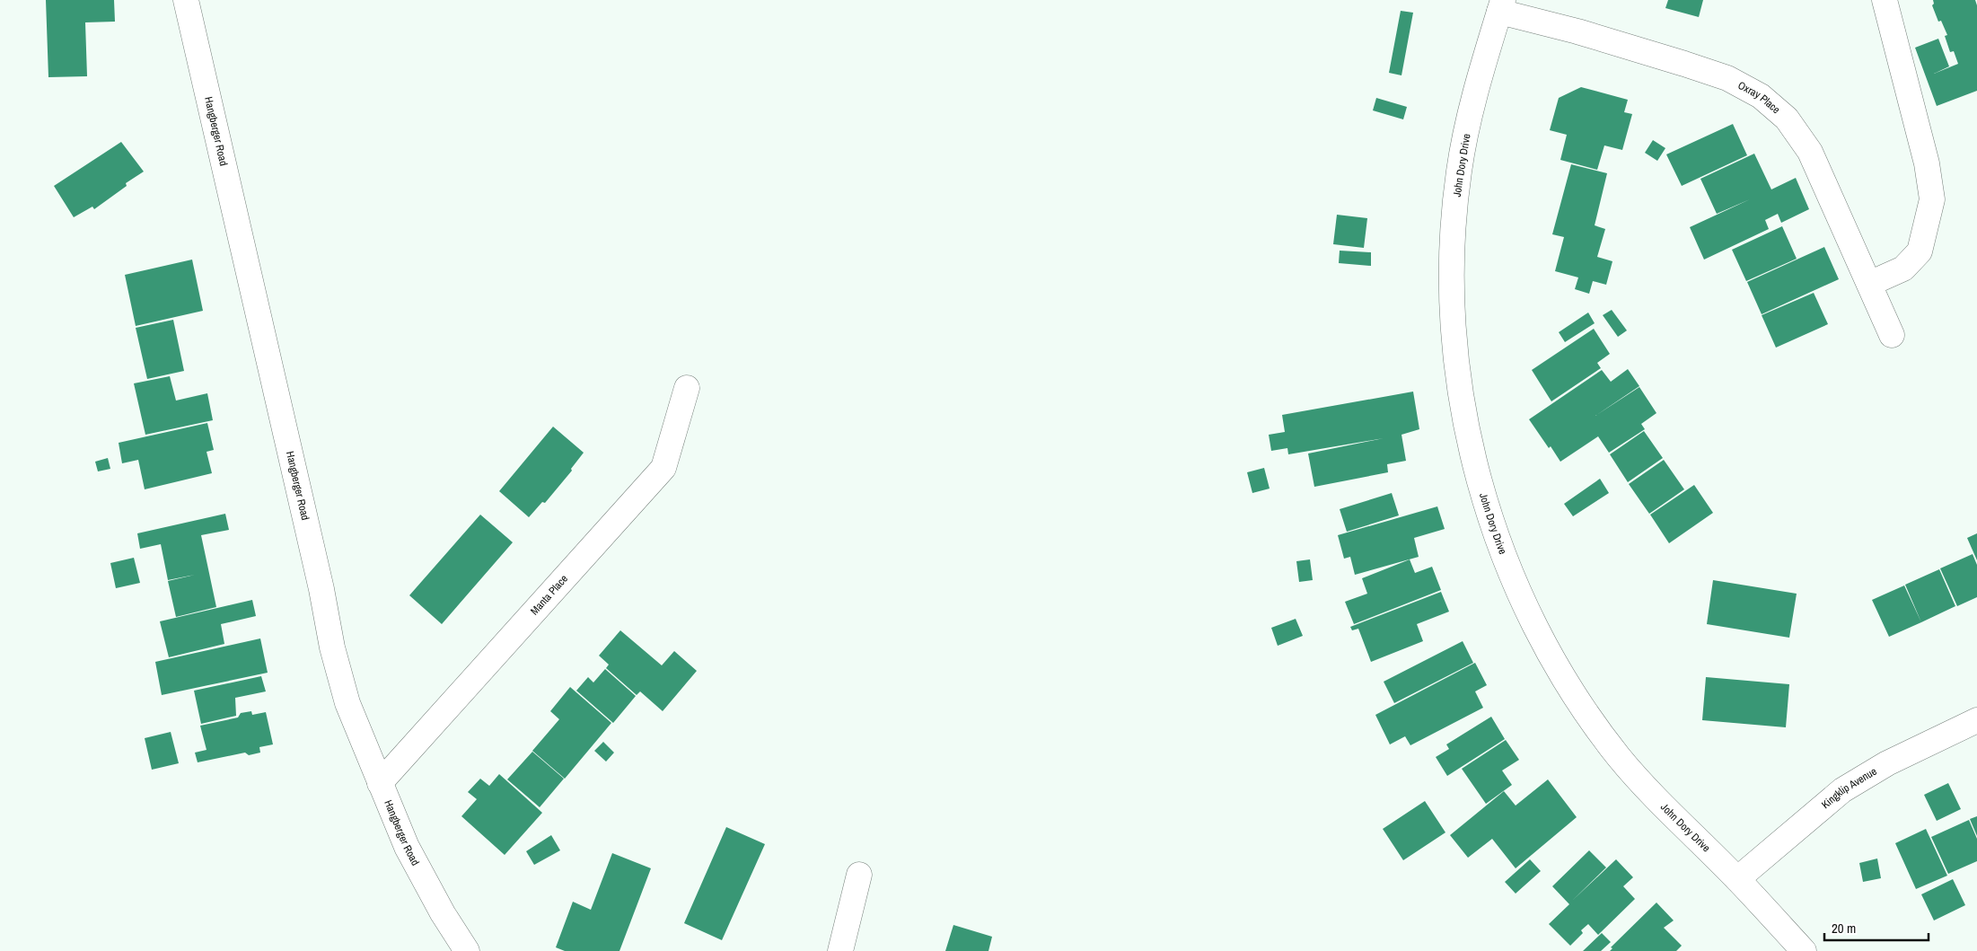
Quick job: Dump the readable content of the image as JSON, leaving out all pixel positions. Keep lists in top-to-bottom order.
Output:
{
  "streets": {
    "street": [
      "Oxray Place",
      "Hangberger Road",
      "John Dory Drive",
      "Manta Place",
      "Kingklip Avenue"
    ]
  },
  "crossings": [
    ["Oxray Place", "John Dory Drive"],
    ["Hangberger Road", "Manta Place"],
    ["John Dory Drive", "Kingklip Avenue"]
  ],
  "scale_bar": "20 m"
}
